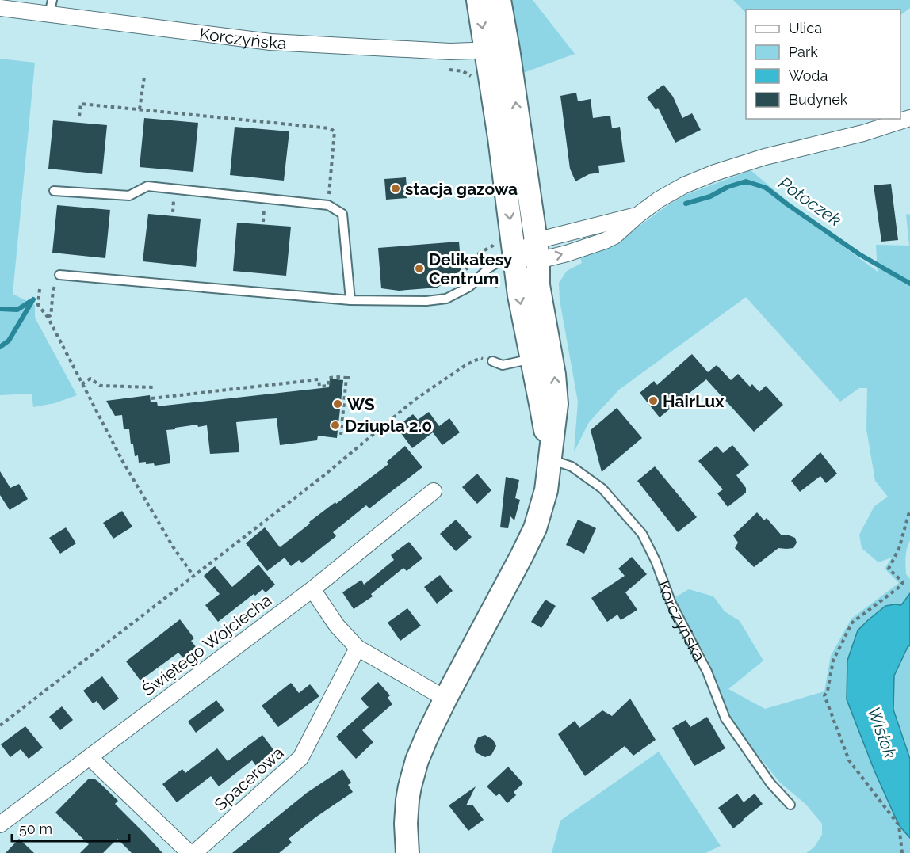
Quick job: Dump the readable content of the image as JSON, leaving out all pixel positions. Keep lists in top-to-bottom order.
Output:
{
  "streets": {
    "street": ["Korczyńska", "Świętego Wojciecha", "Spacerowa"]
  },
  "water": ["Potoczek", "Wisłok"],
  "places": [
    "stacja gazowa",
    "Delikatesy Centrum",
    "HairLux",
    "WS",
    "Dziupla 2.0"
  ],
  "legend": [
    "Ulica",
    "Park",
    "Woda",
    "Budynek"
  ],
  "scale_bar": "50 m"
}
